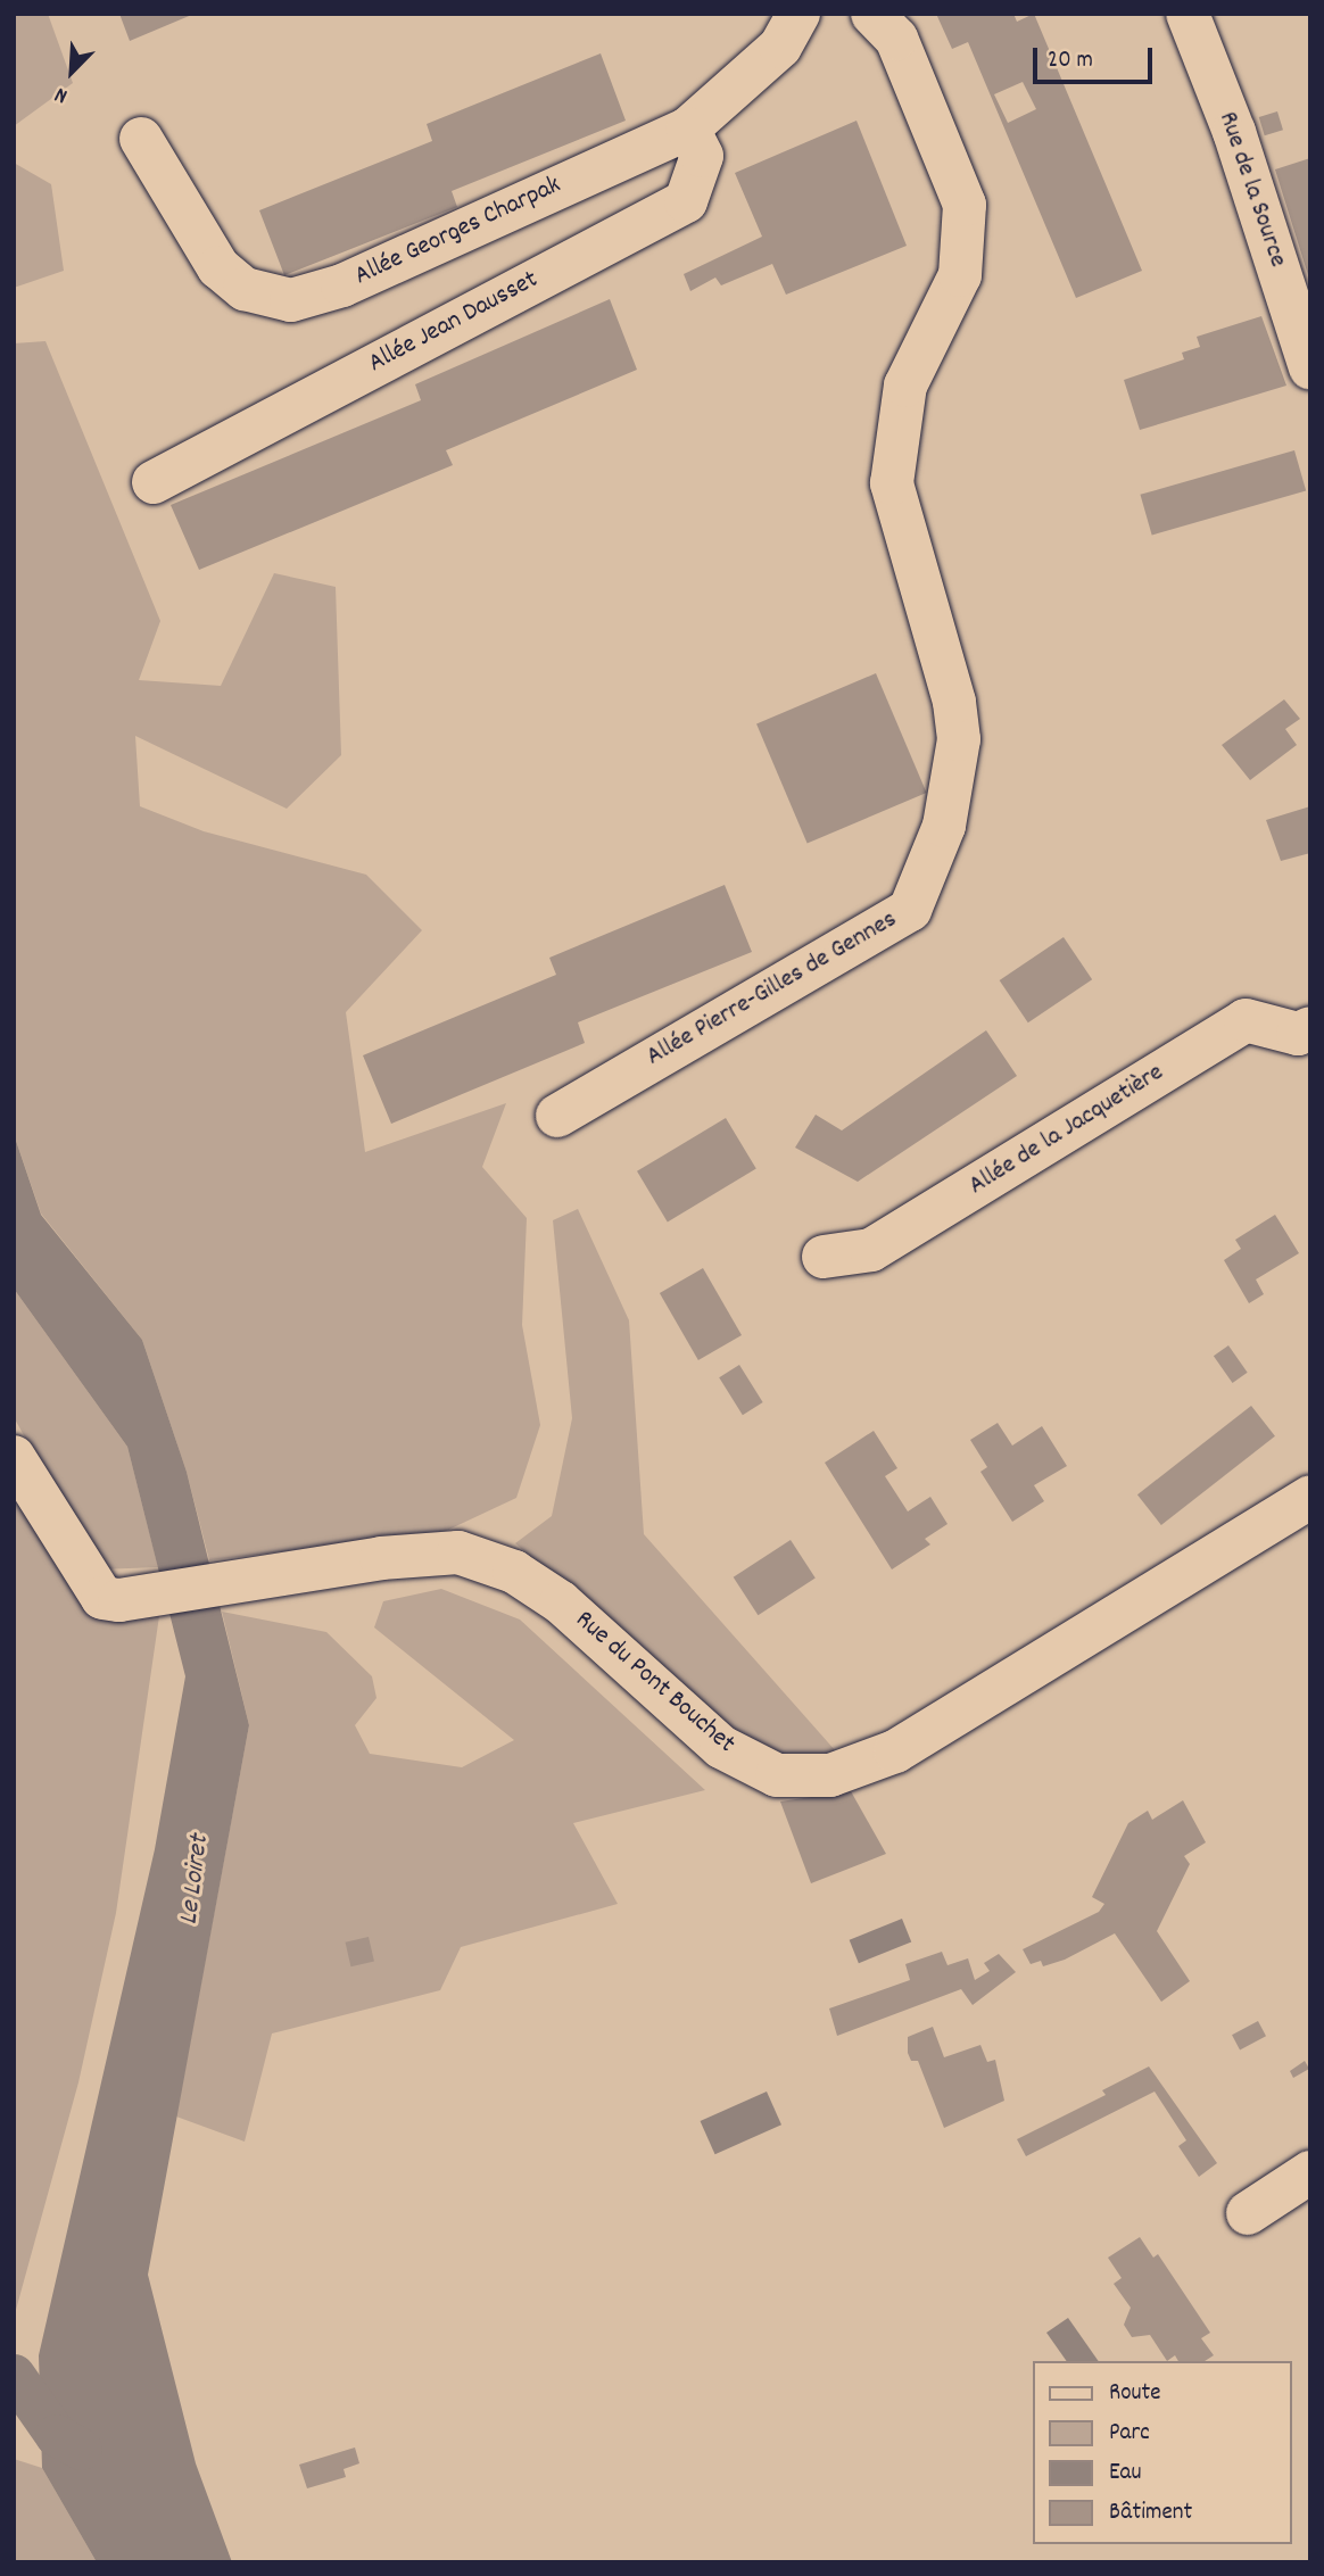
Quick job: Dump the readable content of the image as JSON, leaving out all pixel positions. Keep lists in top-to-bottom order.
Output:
{
  "streets": {
    "street": [
      "Rue de la Source",
      "Allée Georges Charpak",
      "Allée Jean Dausset",
      "Allée Pierre-Gilles de Gennes",
      "Allée de la Jacquetière",
      "Rue du Pont Bouchet"
    ]
  },
  "crossings": [
    ["Allée Georges Charpak", "Allée Jean Dausset"]
  ],
  "water": ["Le Loiret"],
  "legend": [
    "Route",
    "Parc",
    "Eau",
    "Bâtiment"
  ],
  "scale_bar": "20 m",
  "north": "bottom left"
}
